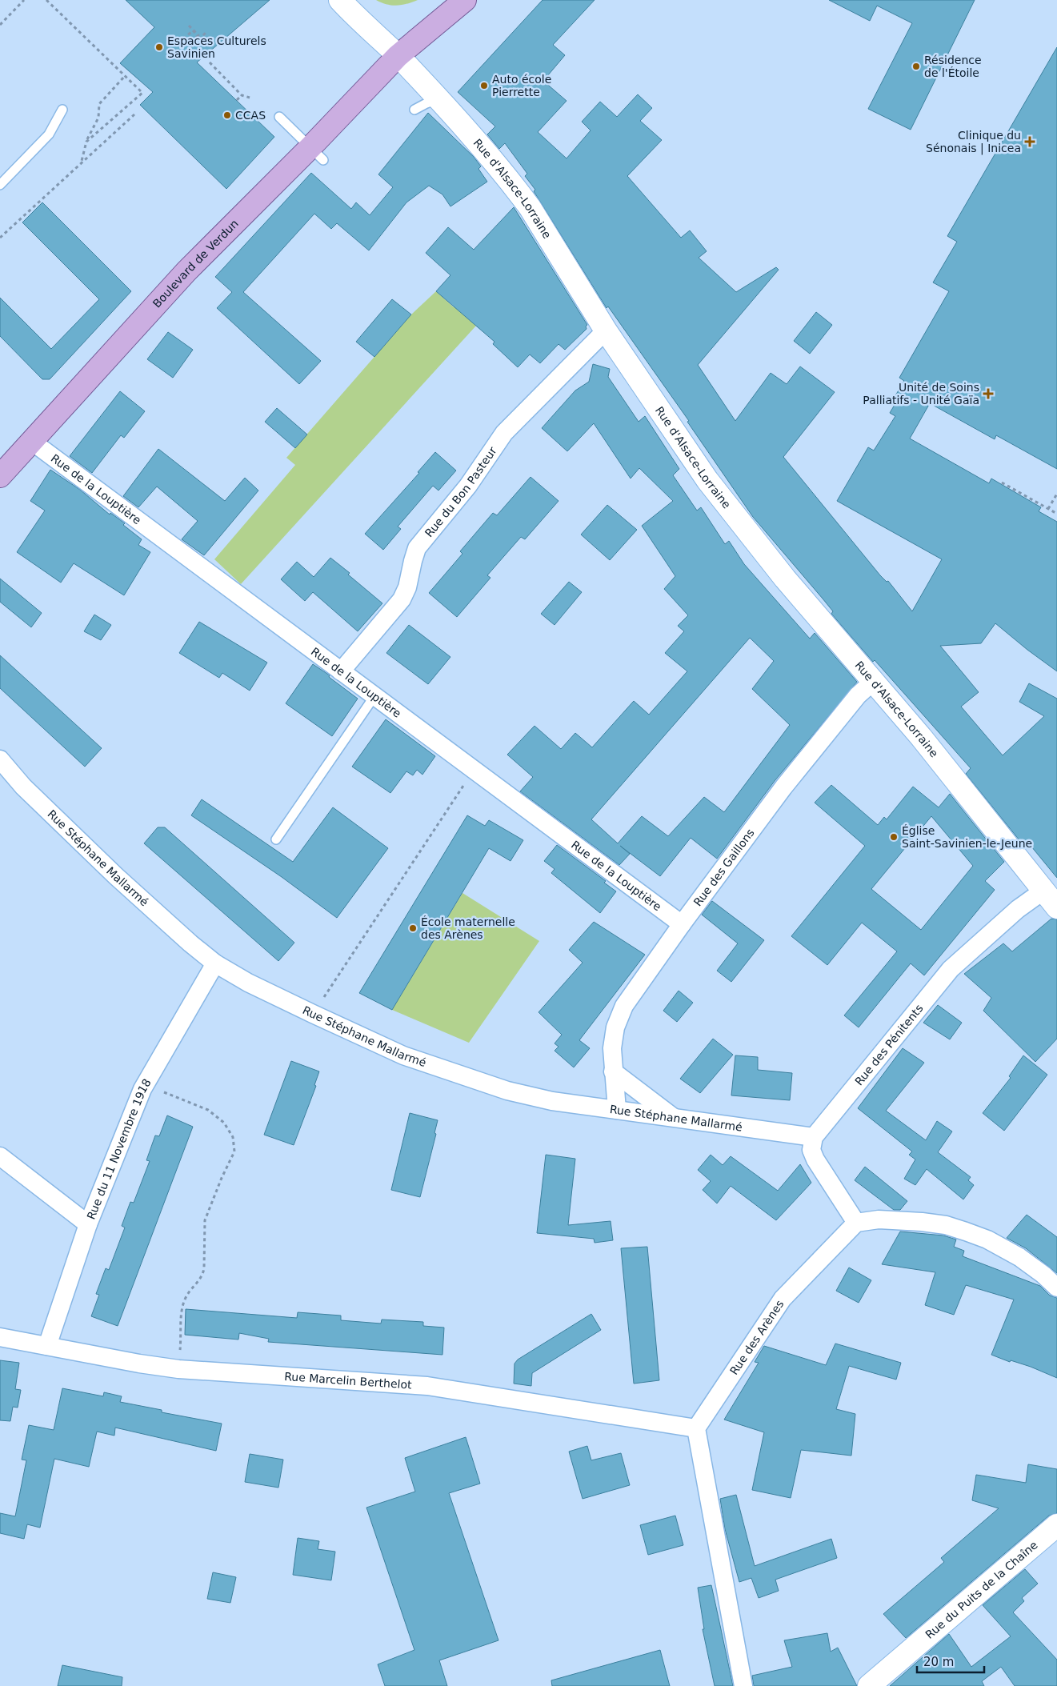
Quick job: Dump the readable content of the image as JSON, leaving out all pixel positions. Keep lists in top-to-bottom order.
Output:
{
  "streets": {
    "main road": ["Boulevard de Verdun"],
    "street": [
      "Rue d'Alsace-Lorraine",
      "Rue de la Louptière",
      "Rue du Bon Pasteur",
      "Rue Stéphane Mallarmé",
      "Rue des Gaillons",
      "Rue des Pénitents",
      "Rue du 11 Novembre 1918",
      "Rue des Arènes",
      "Rue Marcelin Berthelot",
      "Rue du Puits de la Chaîne"
    ]
  },
  "crossings": [
    ["Rue d'Alsace-Lorraine", "Boulevard de Verdun"],
    ["Rue d'Alsace-Lorraine", "Rue du Bon Pasteur"],
    ["Rue d'Alsace-Lorraine", "Rue des Gaillons"],
    ["Rue d'Alsace-Lorraine", "Rue des Pénitents"],
    ["Boulevard de Verdun", "Rue de la Louptière"],
    ["Rue de la Louptière", "Rue du Bon Pasteur"],
    ["Rue de la Louptière", "Rue des Gaillons"],
    ["Rue Stéphane Mallarmé", "Rue des Gaillons"],
    ["Rue Stéphane Mallarmé", "Rue des Pénitents"],
    ["Rue Stéphane Mallarmé", "Rue du 11 Novembre 1918"],
    ["Rue du 11 Novembre 1918", "Rue Marcelin Berthelot"],
    ["Rue des Arènes", "Rue Marcelin Berthelot"]
  ],
  "places": {
    "other": [
      "Espaces Culturels Savinien",
      "Résidence de l'Étoile",
      "Auto école Pierrette",
      "CCAS",
      "Église Saint-Savinien-le-Jeune",
      "École maternelle des Arènes"
    ],
    "health": ["Clinique du Sénonais | Inicea", "Unité de Soins Palliatifs - Unité Gaïa"]
  },
  "scale_bar": "20 m"
}
